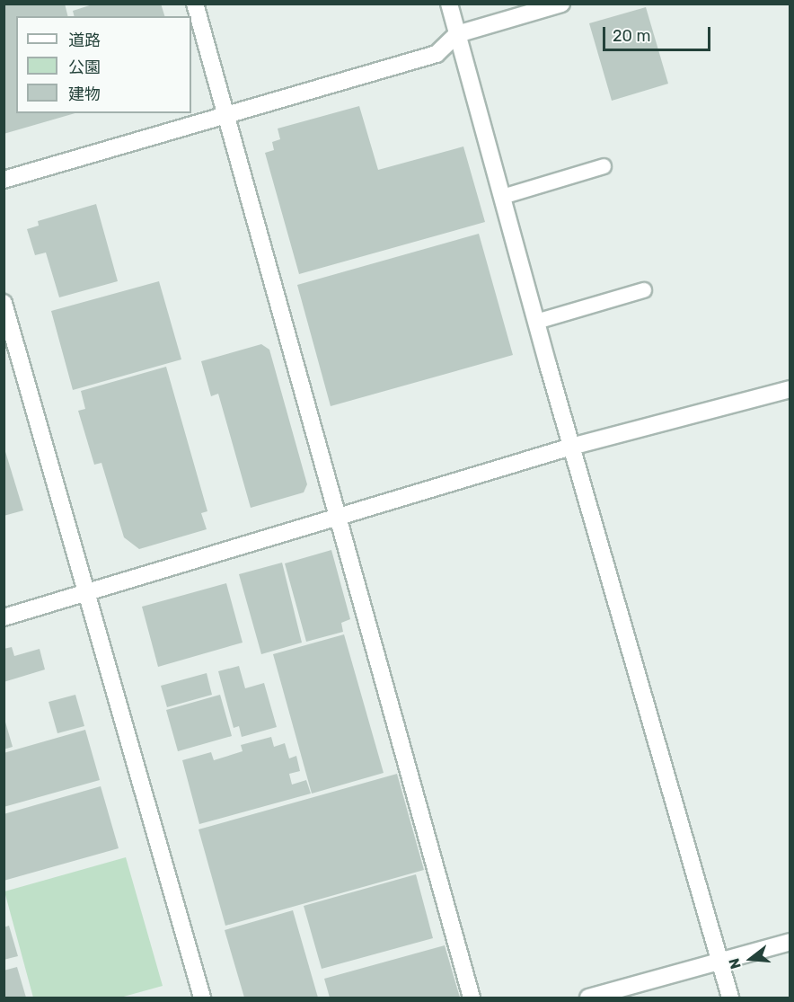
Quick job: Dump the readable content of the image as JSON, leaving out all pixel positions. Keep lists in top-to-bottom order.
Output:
{
  "legend": ["道路", "公園", "建物"],
  "scale_bar": "20 m",
  "north": "left"
}
